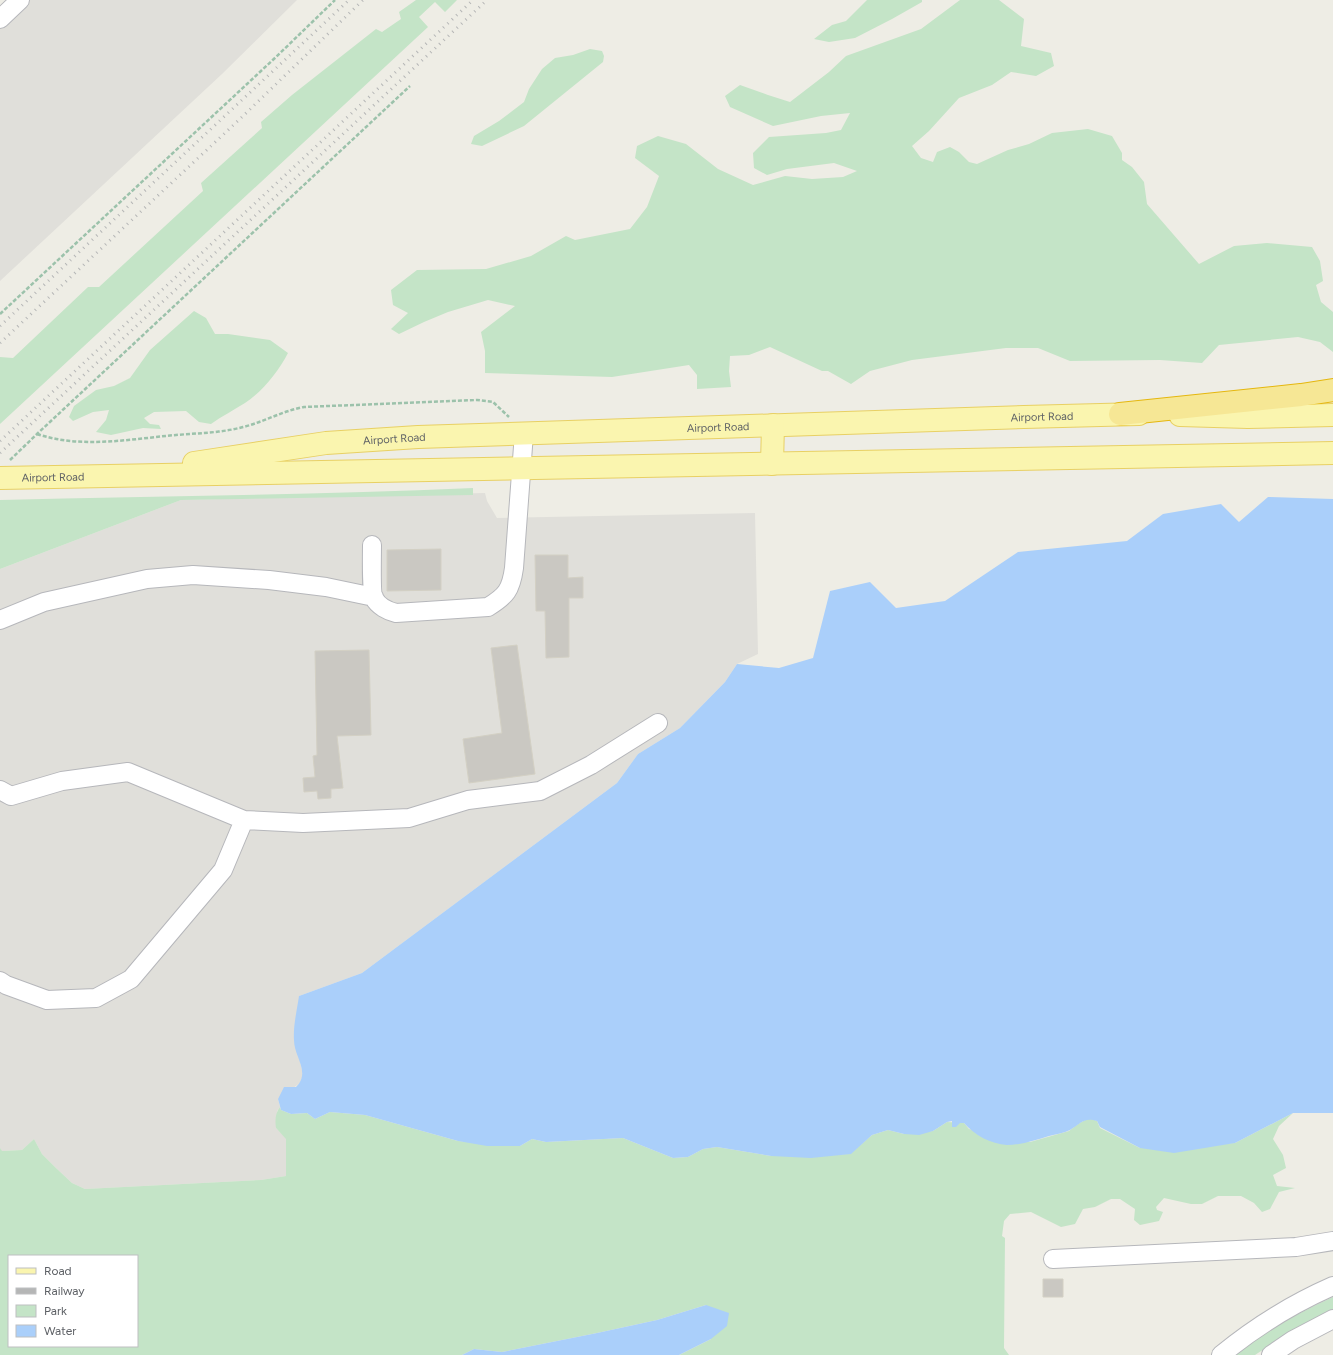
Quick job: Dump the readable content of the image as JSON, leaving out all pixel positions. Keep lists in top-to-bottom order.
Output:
{
  "streets": {
    "main road": ["Airport Road"]
  },
  "legend": [
    "Road",
    "Railway",
    "Park",
    "Water"
  ]
}
